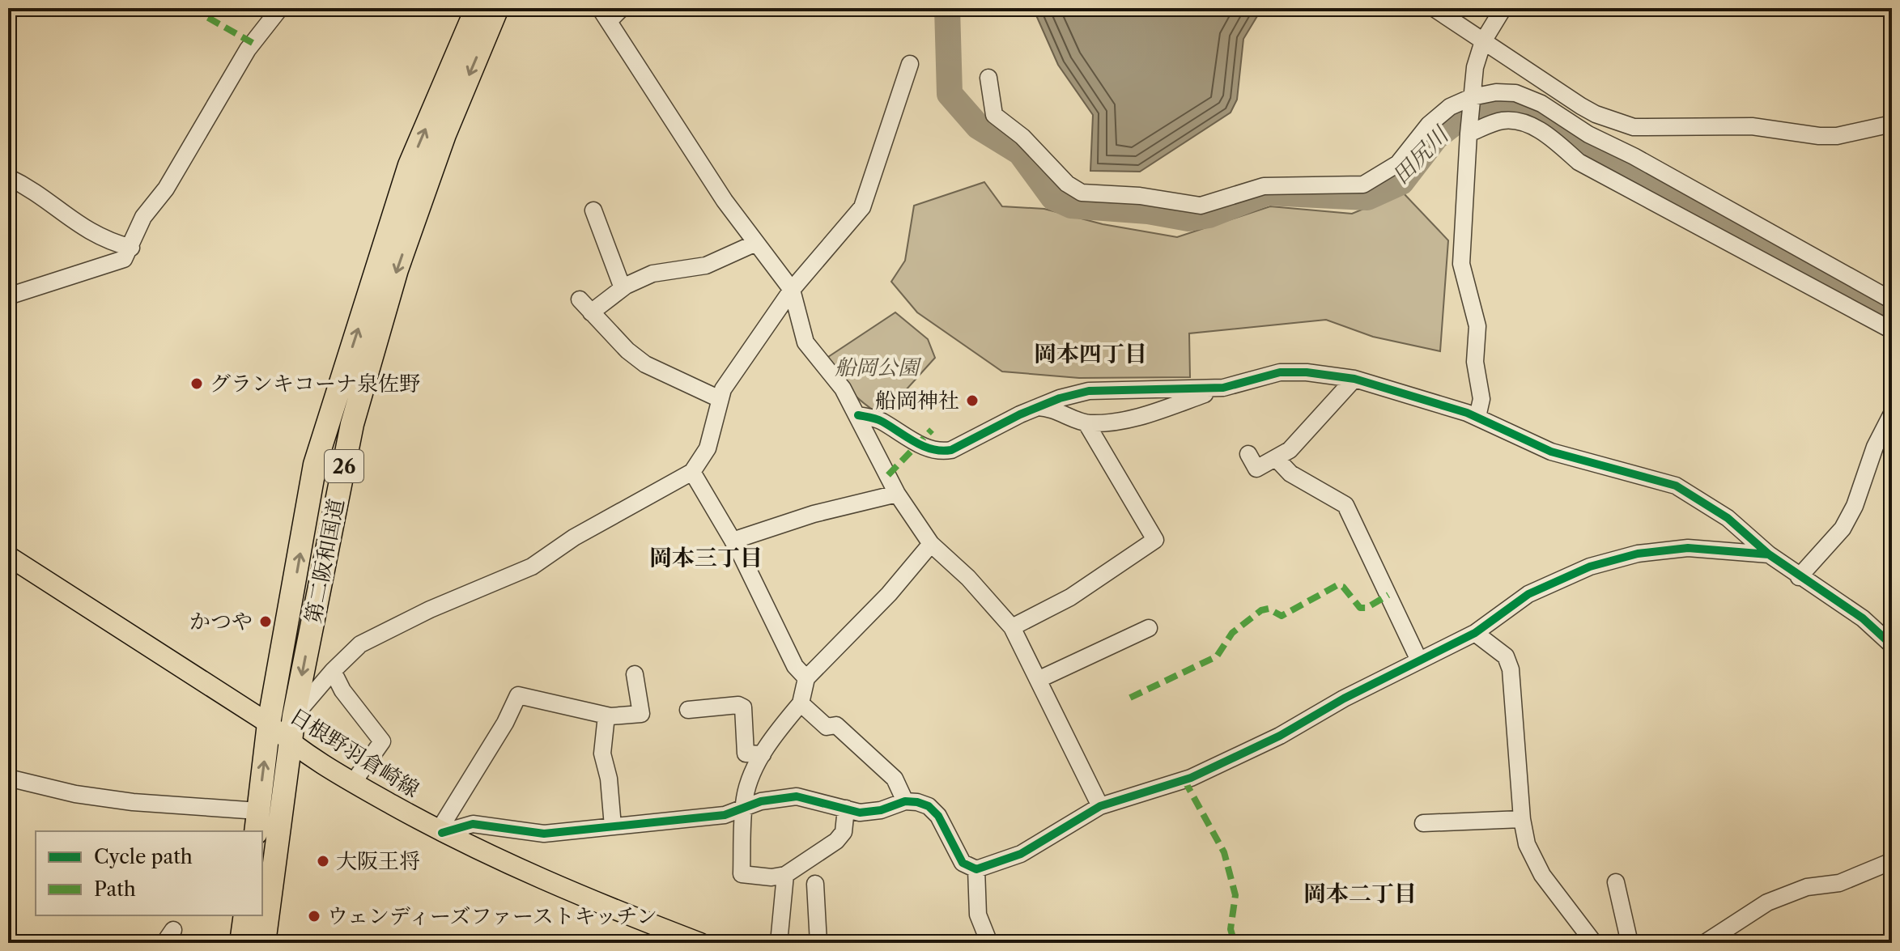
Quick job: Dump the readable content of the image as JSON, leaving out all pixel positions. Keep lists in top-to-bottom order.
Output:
{
  "streets": {
    "highway": ["26", "第二阪和国道"],
    "main road": ["日根野羽倉崎線"]
  },
  "crossings": [
    ["第二阪和国道", "日根野羽倉崎線"]
  ],
  "districts": ["岡本四丁目", "岡本三丁目", "岡本二丁目"],
  "water": ["田尻川"],
  "parks": ["船岡公園"],
  "places": [
    "グランキコーナ泉佐野",
    "船岡神社",
    "かつや",
    "大阪王将",
    "ウェンディーズファーストキッチン"
  ],
  "legend": ["Cycle path", "Path"]
}
